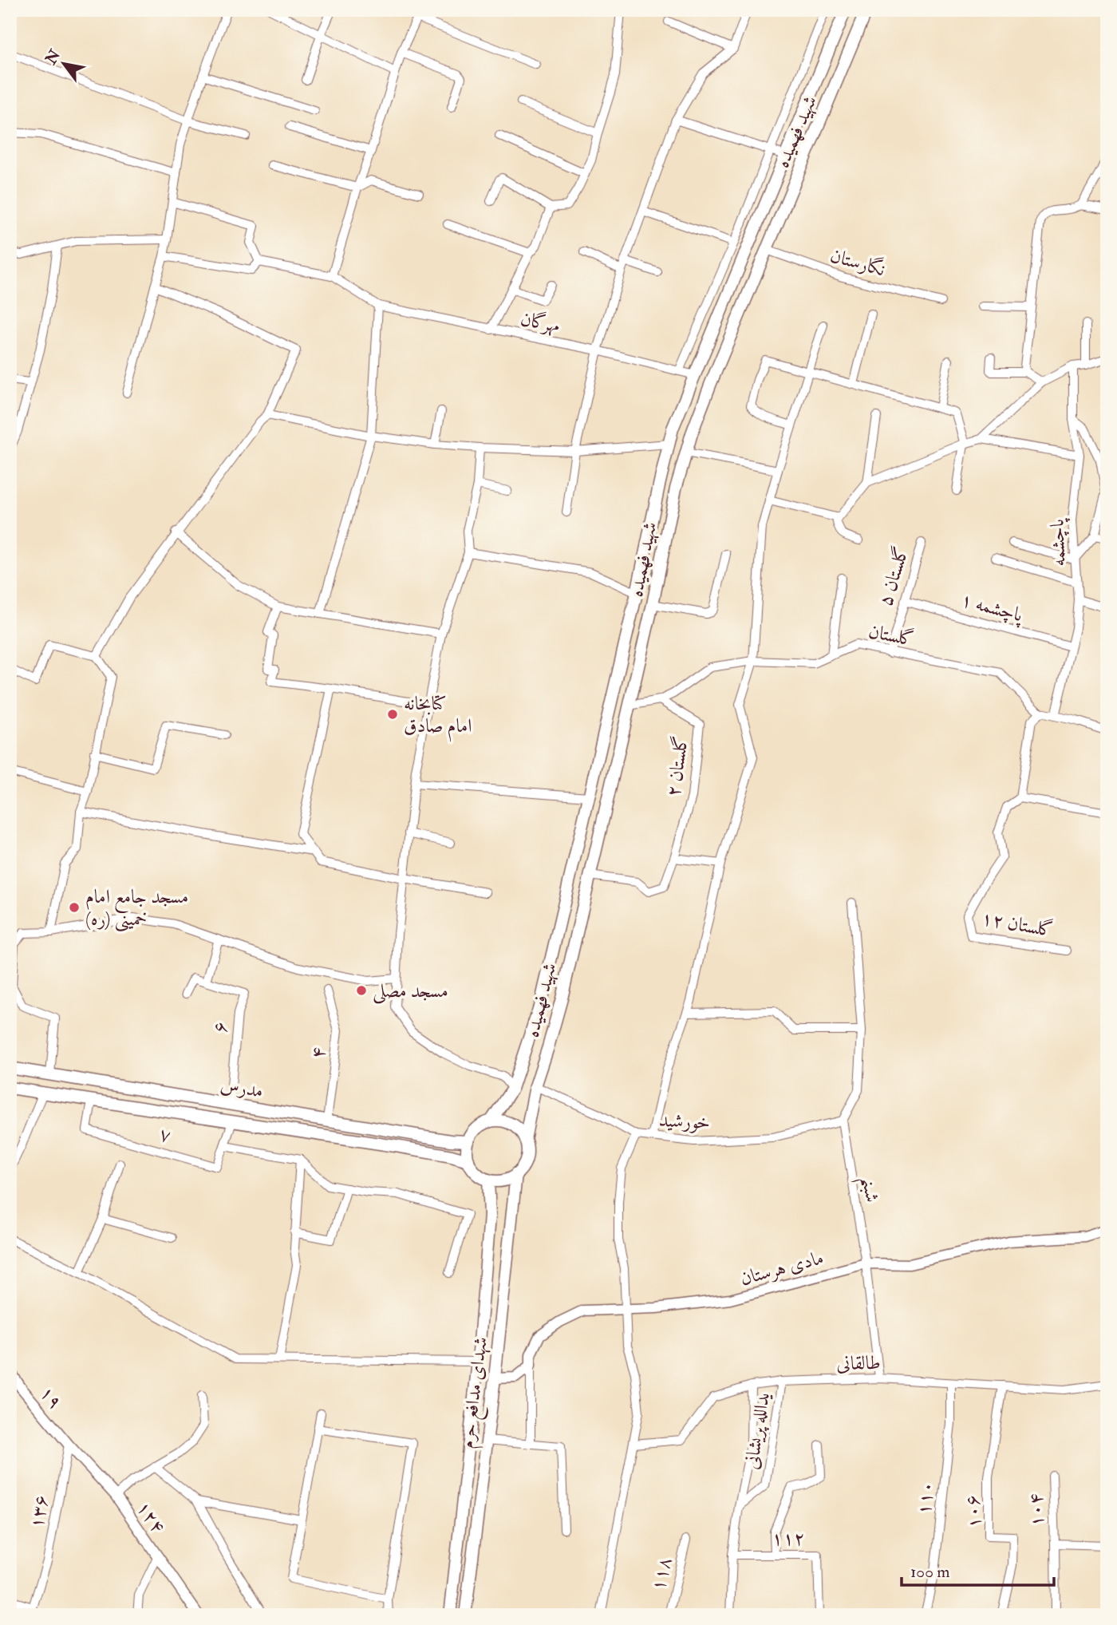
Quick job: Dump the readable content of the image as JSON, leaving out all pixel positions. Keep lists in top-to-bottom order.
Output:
{
  "streets": {
    "main road": ["شهید فهمیده", "مدرس", "شهدای مدافع حرم"],
    "street": [
      "نگارستان",
      "مهرگان",
      "پاچشمه",
      "گلستان ۵",
      "پاچشمه ۱",
      "گلستان",
      "گلستان ۲",
      "گلستان ۱۲",
      "۶",
      "۴",
      "خورشید",
      "۷",
      "شبنم",
      "مادی هرستان",
      "طالقانی",
      "۱۹",
      "یدالله پریشانی",
      "۱۱۰",
      "۱۰۴",
      "۱۳۶",
      "۱۰۶",
      "۱۲۴",
      "۱۱۲",
      "۱۱۸"
    ]
  },
  "crossings": [
    ["شهید فهمیده", "نگارستان"],
    ["شهید فهمیده", "مهرگان"],
    ["شهید فهمیده", "گلستان"],
    ["شهید فهمیده", "مدرس"],
    ["شهید فهمیده", "خورشید"],
    ["شهید فهمیده", "شهدای مدافع حرم"],
    ["پاچشمه", "پاچشمه ۱"],
    ["گلستان ۵", "پاچشمه ۱"],
    ["گلستان ۵", "گلستان"],
    ["گلستان", "گلستان ۲"],
    ["۶", "مدرس"],
    ["۴", "مدرس"],
    ["مدرس", "۷"],
    ["مدرس", "شهدای مدافع حرم"],
    ["خورشید", "شبنم"],
    ["شبنم", "مادی هرستان"],
    ["شبنم", "طالقانی"],
    ["طالقانی", "یدالله پریشانی"],
    ["طالقانی", "۱۱۰"],
    ["طالقانی", "۱۰۶"],
    ["۱۹", "۱۳۶"],
    ["۱۹", "۱۲۴"],
    ["یدالله پریشانی", "۱۱۲"],
    ["۱۳۶", "۱۲۴"]
  ],
  "places": ["کتابخانه امام صادق", "مسجد جامع امام خمینی (ره)", "مسجد مصلی"],
  "scale_bar": "100 m",
  "north": "top left"
}
